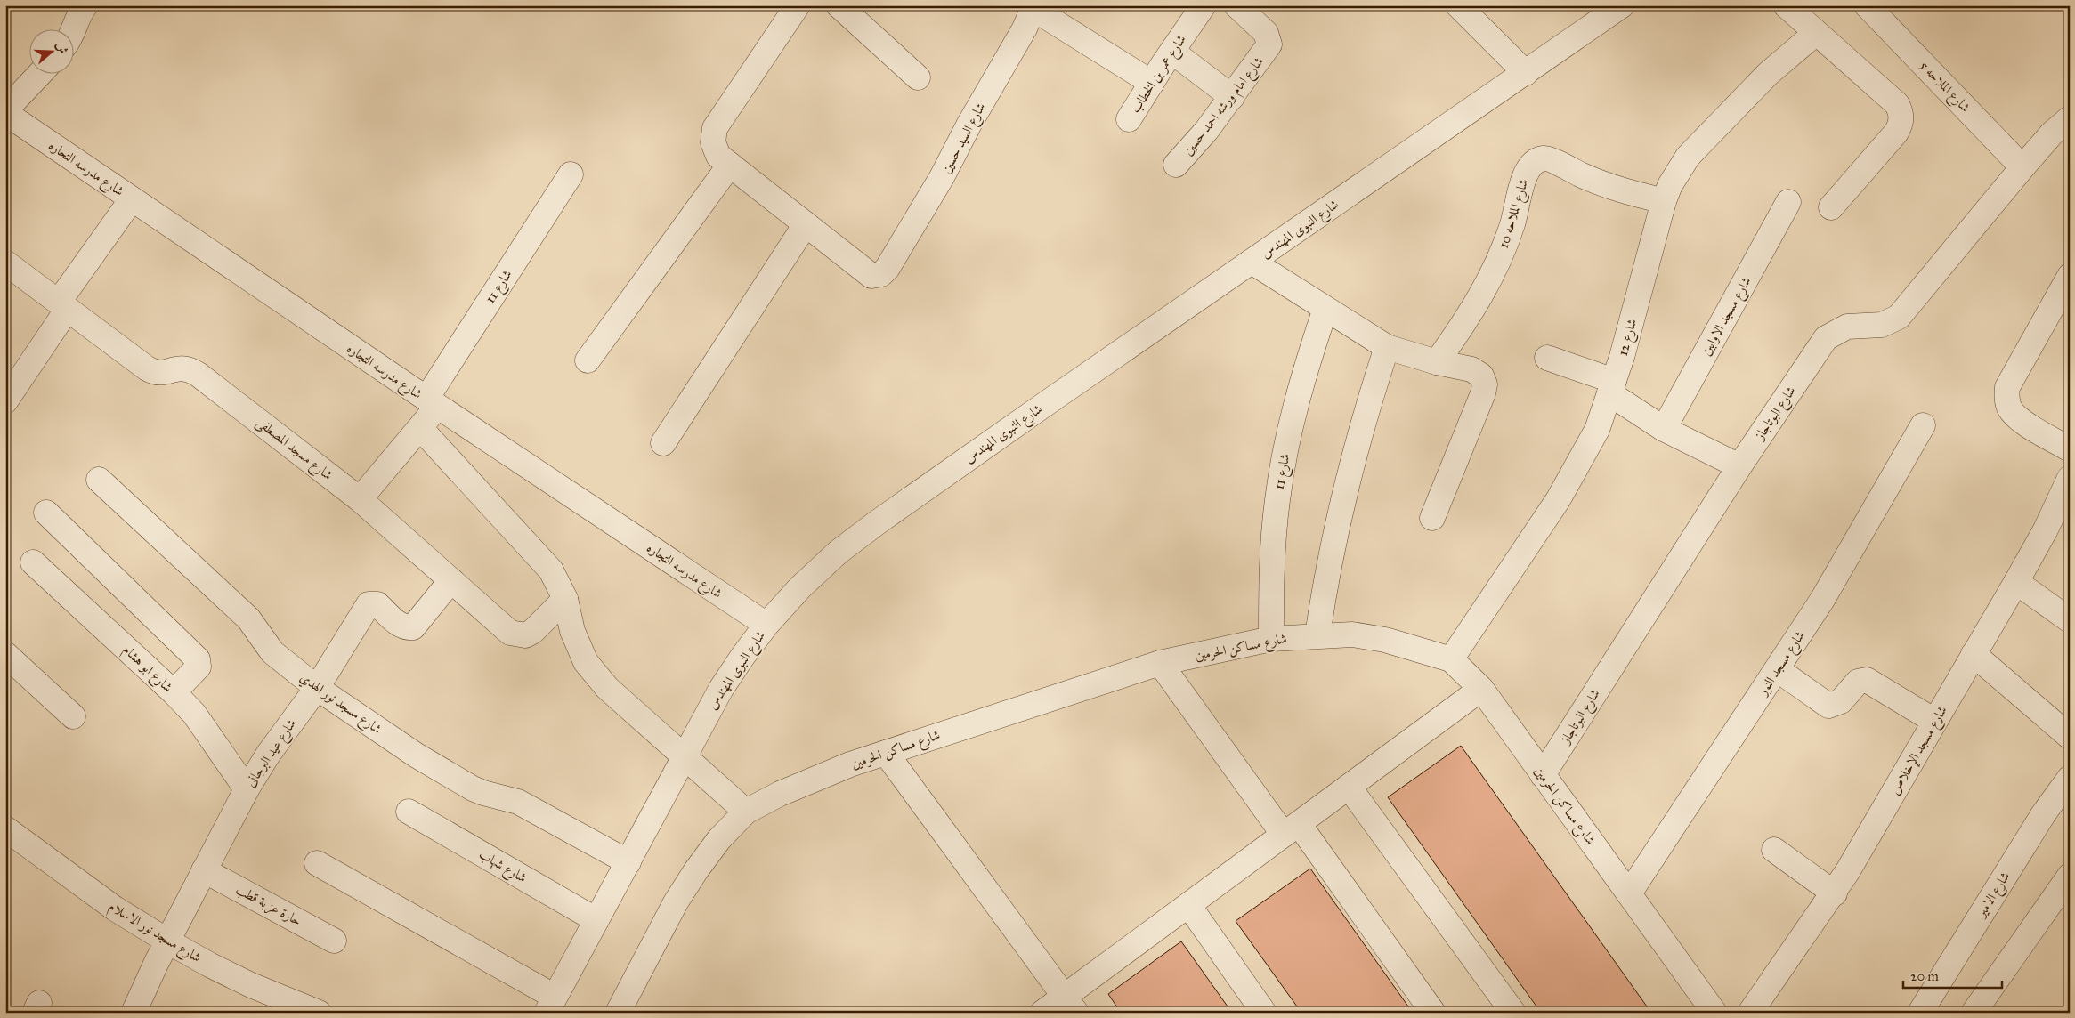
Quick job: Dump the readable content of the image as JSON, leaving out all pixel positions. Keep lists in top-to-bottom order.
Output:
{
  "streets": {
    "street": [
      "شارع عمر بن الخطاب",
      "شارع الملاحه 5",
      "شارع امام ورشه احمد حسين",
      "شارع السيد حسين",
      "شارع مدرسه التجاره",
      "شارع الملاحه 10",
      "شارع النبوى المهندس",
      "شارع 11",
      "شارع مسجد الاوابين",
      "شارع 12",
      "شارع البوتاجاز",
      "شارع مسجد المصطفى",
      "شارع مساكن الحرمين",
      "شارع مسجد النور",
      "شارع ابو هشام",
      "شارع مسجد نور الهدي",
      "شارع مسجد الإخلاص",
      "شارع عيد البرجانى",
      "شارع شهاب",
      "شارع الامير",
      "حارة عزبة قطب",
      "شارع مسجد نور الاسلام"
    ]
  },
  "crossings": [
    ["شارع الملاحه 5", "شارع البوتاجاز"],
    ["شارع مدرسه التجاره", "شارع النبوى المهندس"],
    ["شارع مدرسه التجاره", "شارع 11"],
    ["شارع الملاحه 10", "شارع 12"],
    ["شارع النبوى المهندس", "شارع مسجد نور الهدي"],
    ["شارع النبوى المهندس", "شارع شهاب"],
    ["شارع 11", "شارع مسجد المصطفى"],
    ["شارع 11", "شارع مساكن الحرمين"],
    ["شارع 12", "شارع مساكن الحرمين"],
    ["شارع البوتاجاز", "شارع مساكن الحرمين"],
    ["شارع مسجد المصطفى", "شارع عيد البرجانى"],
    ["شارع مساكن الحرمين", "شارع مسجد النور"],
    ["شارع ابو هشام", "شارع عيد البرجانى"],
    ["شارع مسجد نور الهدي", "شارع عيد البرجانى"],
    ["شارع عيد البرجانى", "حارة عزبة قطب"],
    ["شارع عيد البرجانى", "شارع مسجد نور الاسلام"]
  ],
  "scale_bar": "20 m",
  "north": "right"
}
